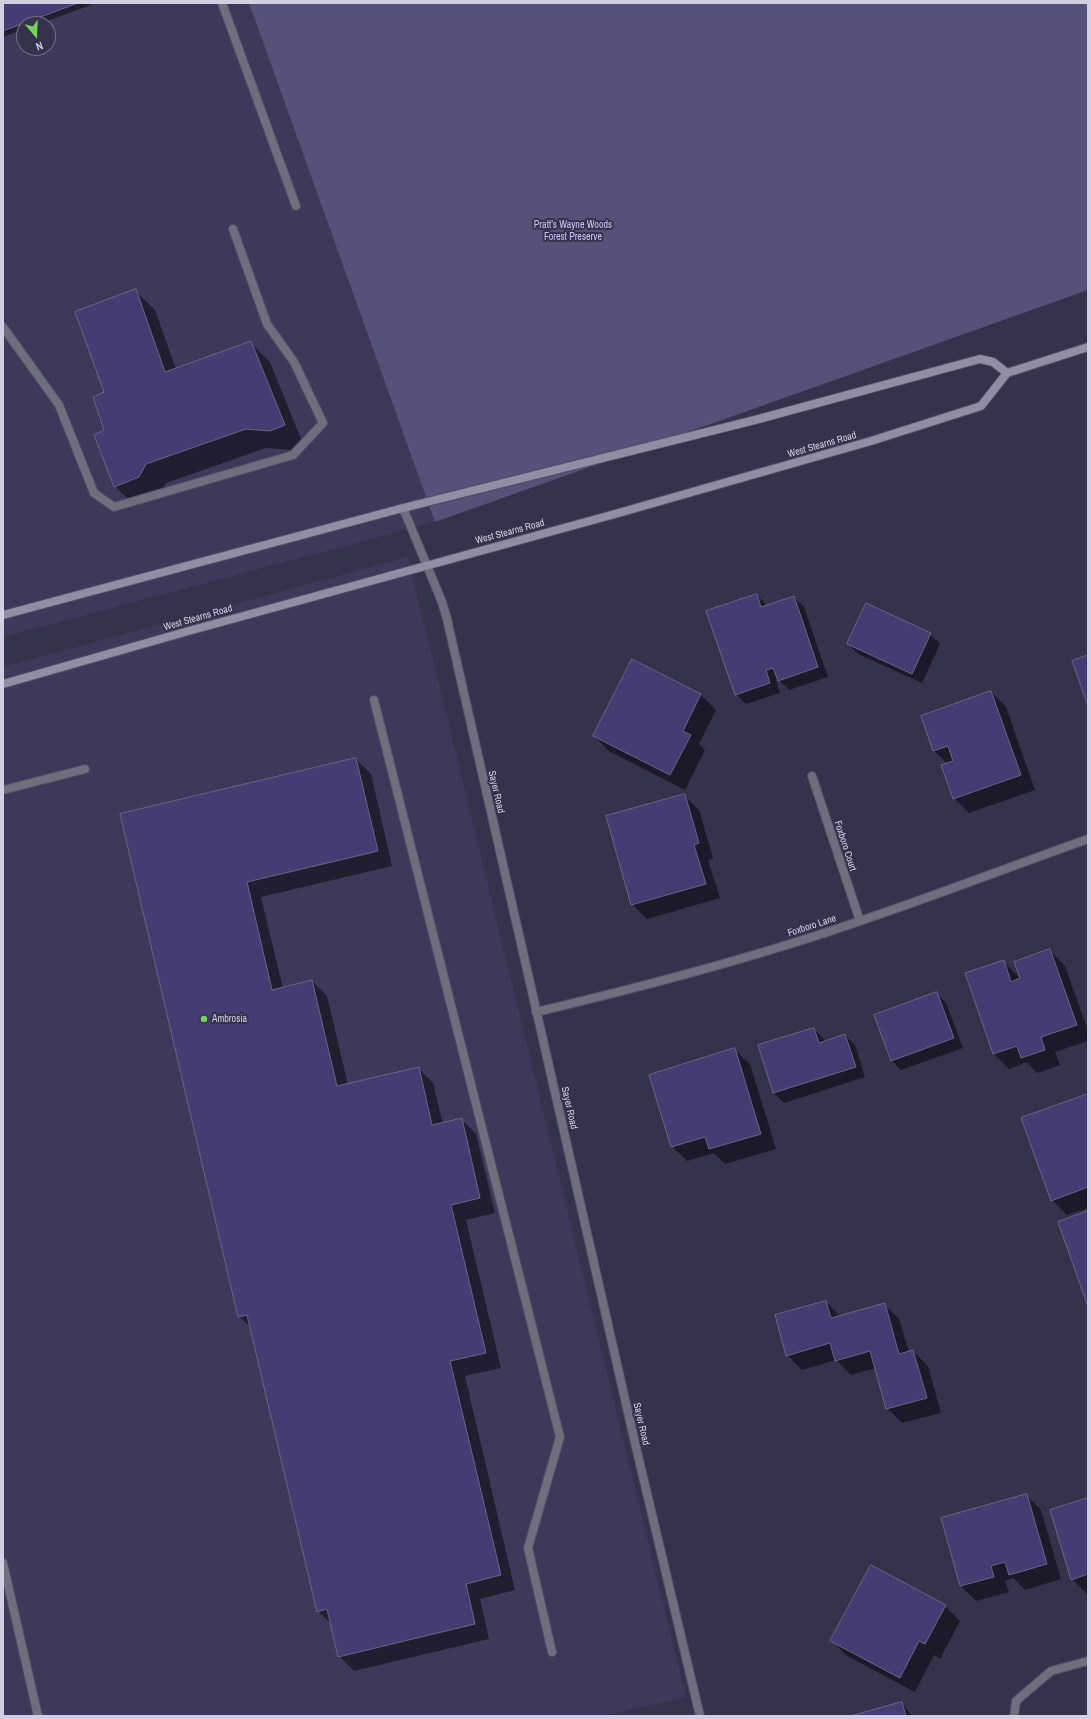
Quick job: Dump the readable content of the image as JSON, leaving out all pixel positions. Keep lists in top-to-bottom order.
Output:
{
  "streets": {
    "main road": ["West Stearns Road"],
    "street": ["Sayer Road", "Foxboro Court", "Foxboro Lane"]
  },
  "crossings": [
    ["West Stearns Road", "Sayer Road"],
    ["Sayer Road", "Foxboro Lane"],
    ["Foxboro Court", "Foxboro Lane"]
  ],
  "parks": ["Pratt’s Wayne Woods Forest Preserve"],
  "places": ["Ambrosia"],
  "north": "bottom"
}
